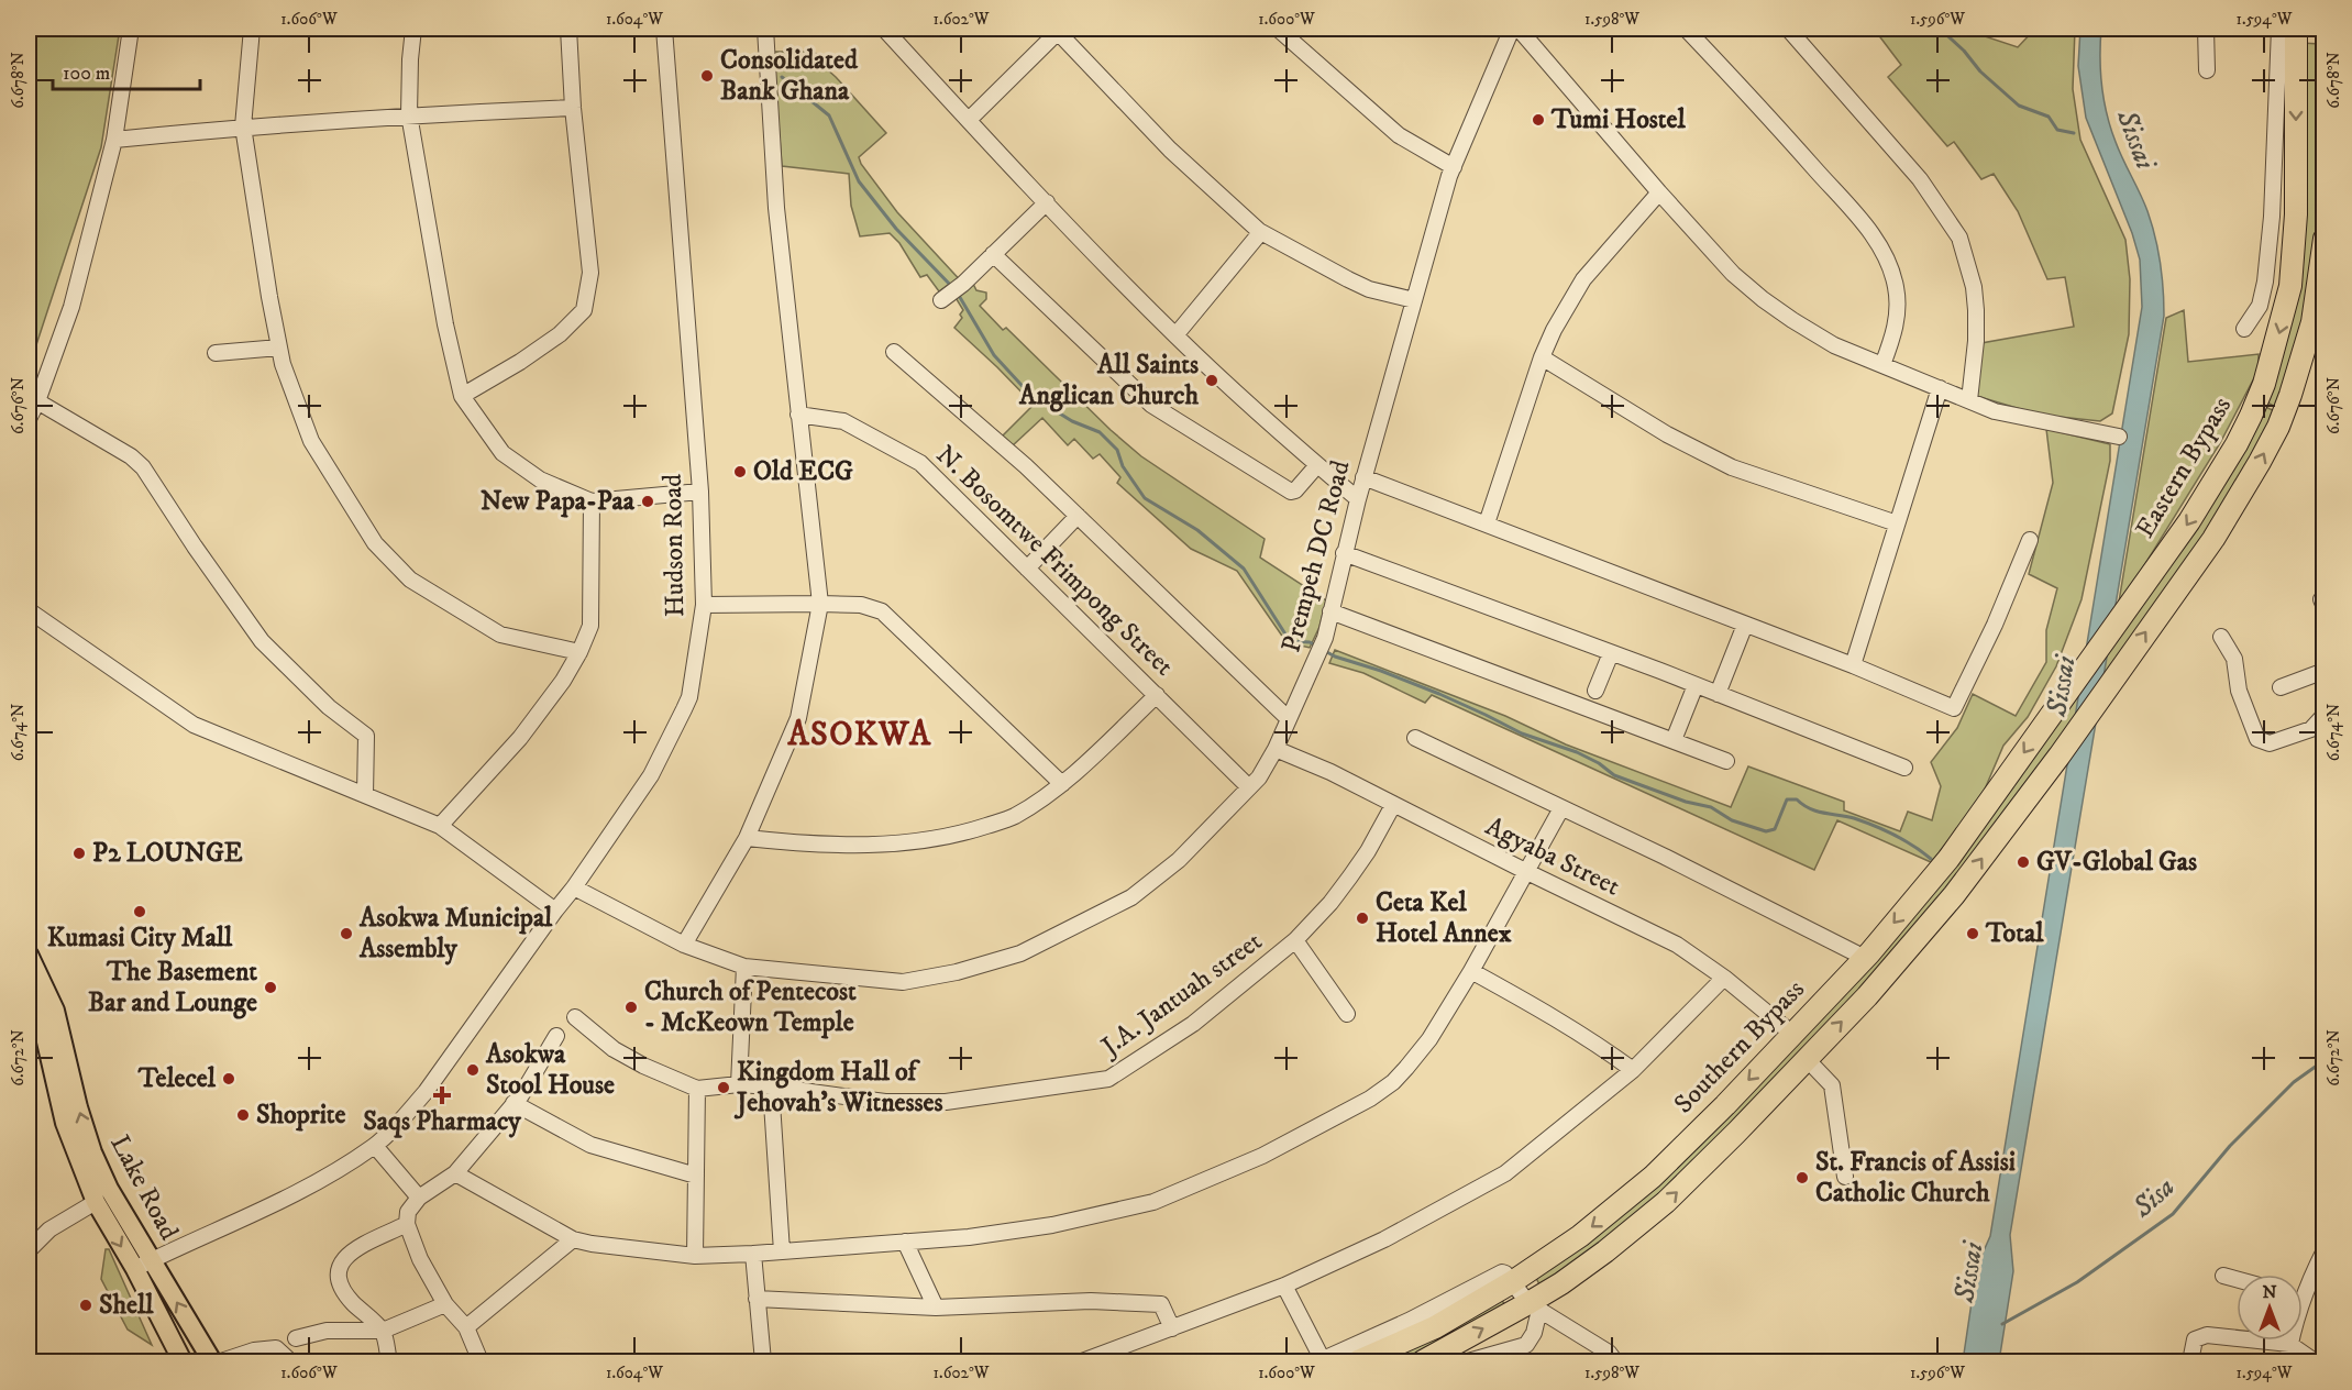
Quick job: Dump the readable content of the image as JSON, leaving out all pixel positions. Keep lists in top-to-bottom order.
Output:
{
  "streets": {
    "highway": ["Eastern Bypass", "Southern Bypass"],
    "main road": ["Lake Road"],
    "street": [
      "Hudson Road",
      "Prempeh DC Road",
      "N. Bosomtwe Frimpong Street",
      "Agyaba Street",
      "J.A. Jantuah street"
    ]
  },
  "crossings": [
    ["Eastern Bypass", "Southern Bypass"],
    ["Hudson Road", "Prempeh DC Road"],
    ["Hudson Road", "Lake Road"],
    ["Prempeh DC Road", "N. Bosomtwe Frimpong Street"],
    ["Prempeh DC Road", "Agyaba Street"],
    ["Agyaba Street", "J.A. Jantuah street"],
    ["Agyaba Street", "Southern Bypass"]
  ],
  "districts": ["ASOKWA"],
  "water": ["Sissai", "Sisa"],
  "places": {
    "other": [
      "Consolidated Bank Ghana",
      "Tumi Hostel",
      "All Saints Anglican Church",
      "Old ECG",
      "New Papa-Paa",
      "P2 LOUNGE",
      "GV-Global Gas",
      "Kumasi City Mall",
      "Ceta Kel Hotel Annex",
      "Asokwa Municipal Assembly",
      "Total",
      "The Basement Bar and Lounge",
      "Church of Pentecost - McKeown Temple",
      "Asokwa Stool House",
      "Telecel",
      "Kingdom Hall of Jehovah's Witnesses",
      "Shoprite",
      "St. Francis of Assisi Catholic Church",
      "Shell"
    ],
    "health": ["Saqs Pharmacy"]
  },
  "scale_bar": "100 m",
  "north": "top",
  "coordinates": [
    "1.606°W",
    "1.604°W",
    "1.602°W",
    "1.600°W",
    "1.598°W",
    "1.596°W",
    "1.594°W",
    "6.678°N",
    "6.676°N",
    "6.674°N",
    "6.672°N"
  ]
}
